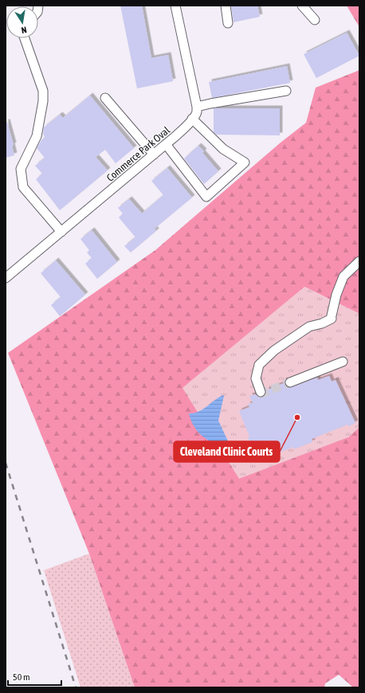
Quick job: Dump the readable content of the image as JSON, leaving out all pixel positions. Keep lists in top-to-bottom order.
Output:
{
  "streets": {
    "street": ["Commerce Park Oval"]
  },
  "places": ["Cleveland Clinic Courts"],
  "scale_bar": "50 m",
  "north": "bottom"
}
